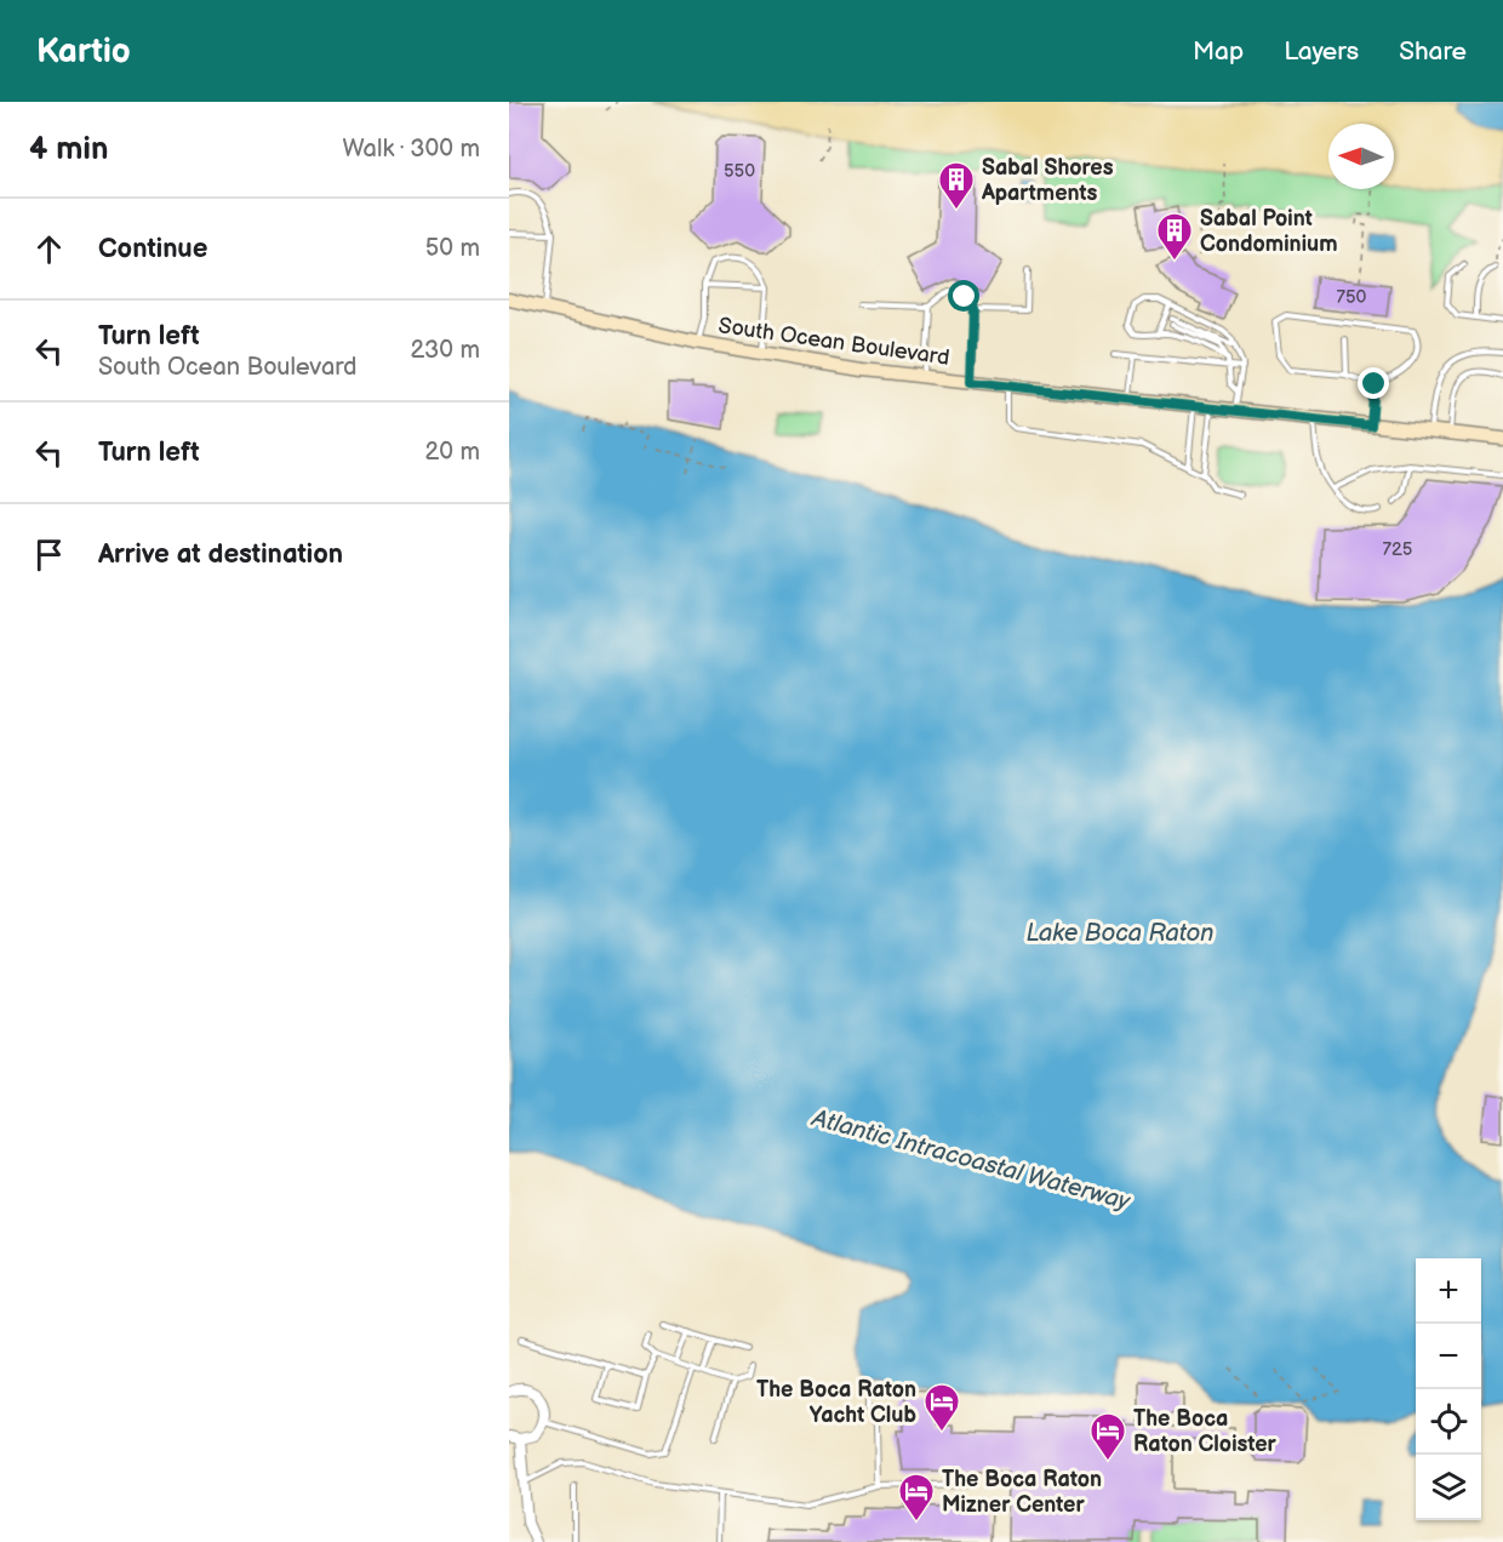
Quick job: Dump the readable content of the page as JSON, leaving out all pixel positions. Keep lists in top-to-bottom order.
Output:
{
  "streets": {
    "main road": ["South Ocean Boulevard"]
  },
  "water": ["Lake Boca Raton", "Atlantic Intracoastal Waterway"],
  "places": {
    "building": ["Sabal Shores Apartments", "Sabal Point Condominium"],
    "hotel": ["The Boca Raton Yacht Club", "The Boca Raton Cloister", "The Boca Raton Mizner Center"]
  },
  "house_numbers": ["550", "750", "725"],
  "north": "left",
  "page": {
    "header": "Kartio",
    "nav": ["Map", "Layers", "Share"],
    "heading": ["4 min", "Walk · 300 m"],
    "list": [
      ["Continue", "50 m"],
      ["Turn left", "South Ocean Boulevard", "230 m"],
      ["Turn left", "20 m"],
      "Arrive at destination"
    ],
    "map_buttons": ["+", "−"]
  }
}
